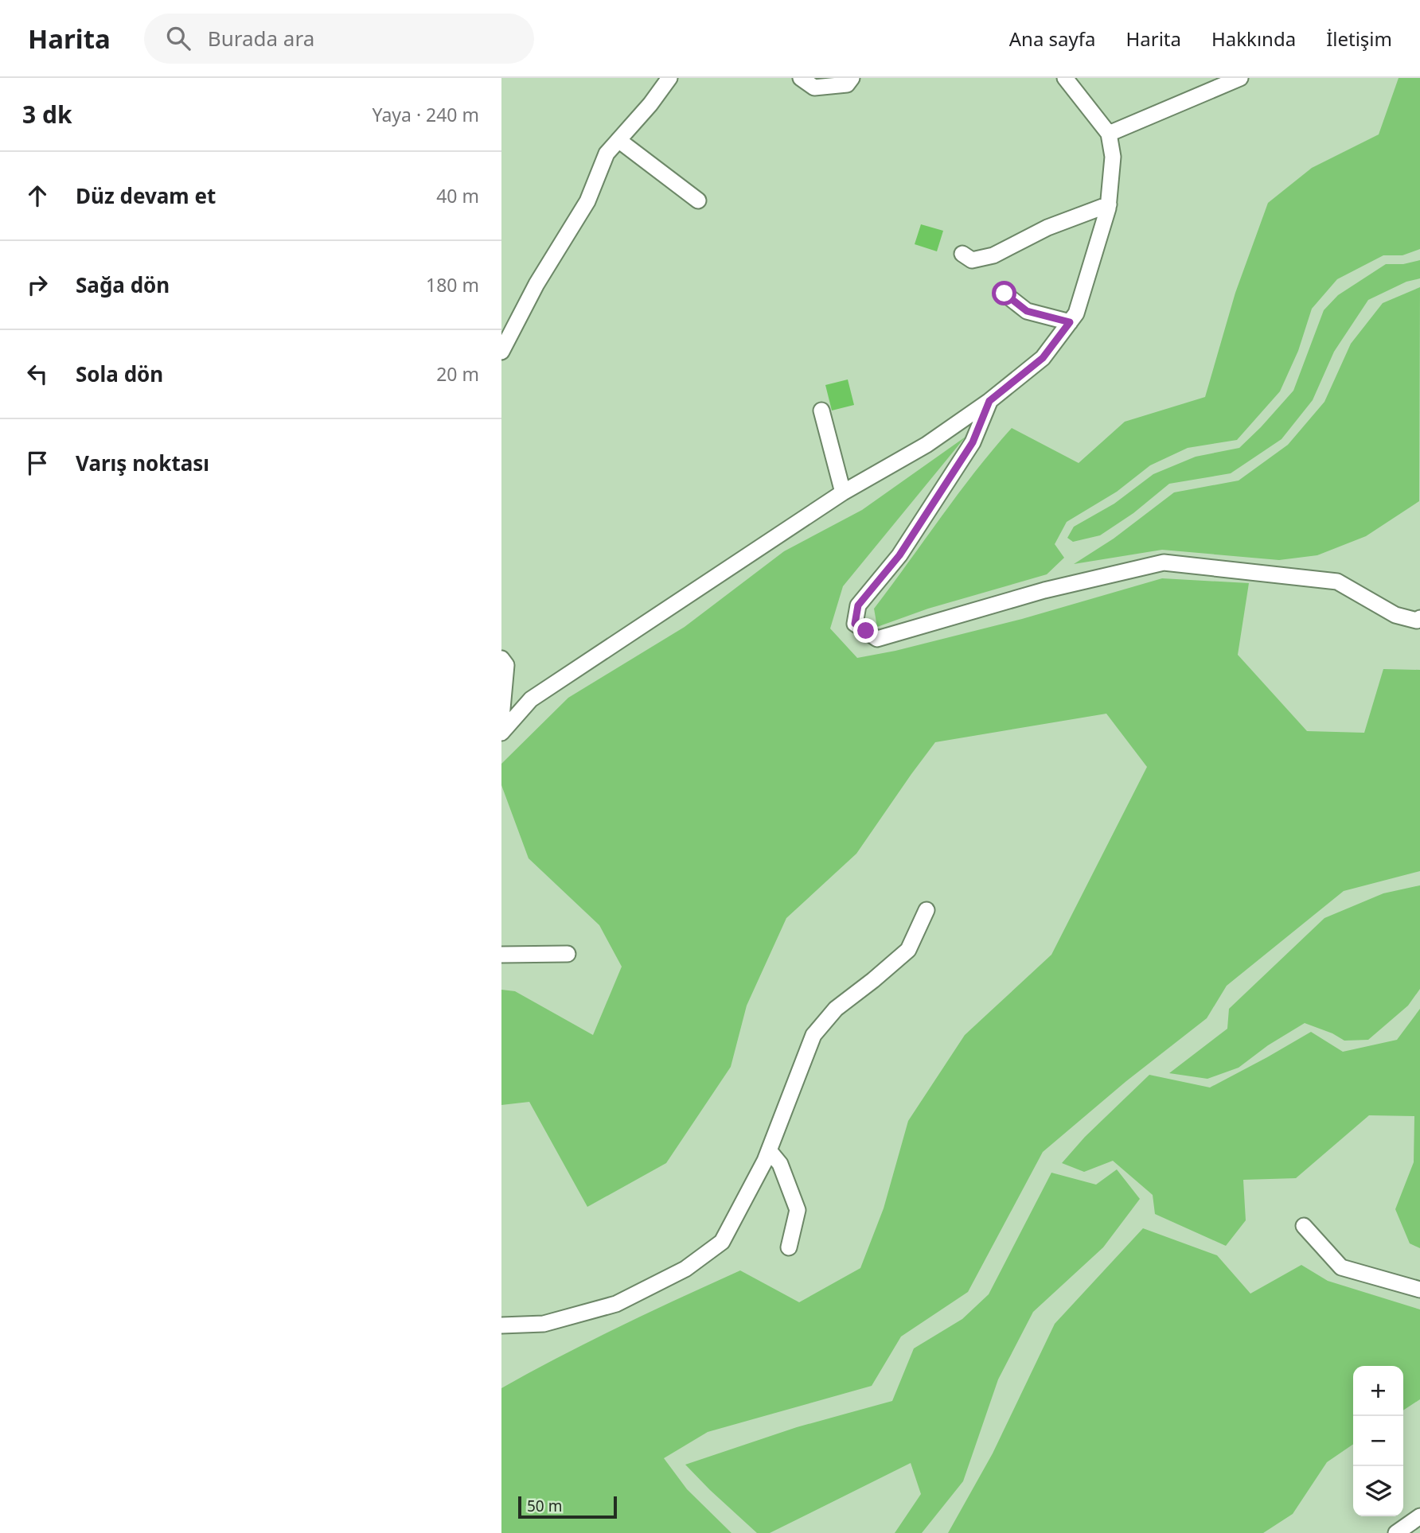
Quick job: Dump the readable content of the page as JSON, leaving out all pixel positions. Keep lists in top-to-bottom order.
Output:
{
  "scale_bar": "50 m",
  "page": {
    "header": "Harita",
    "search": "Burada ara",
    "nav": [
      "Ana sayfa",
      "Harita",
      "Hakkında",
      "İletişim"
    ],
    "heading": ["3 dk", "Yaya · 240 m"],
    "list": [
      ["Düz devam et", "40 m"],
      ["Sağa dön", "180 m"],
      ["Sola dön", "20 m"],
      "Varış noktası"
    ],
    "map_buttons": ["+", "−"],
    "scale": "50 m"
  }
}
